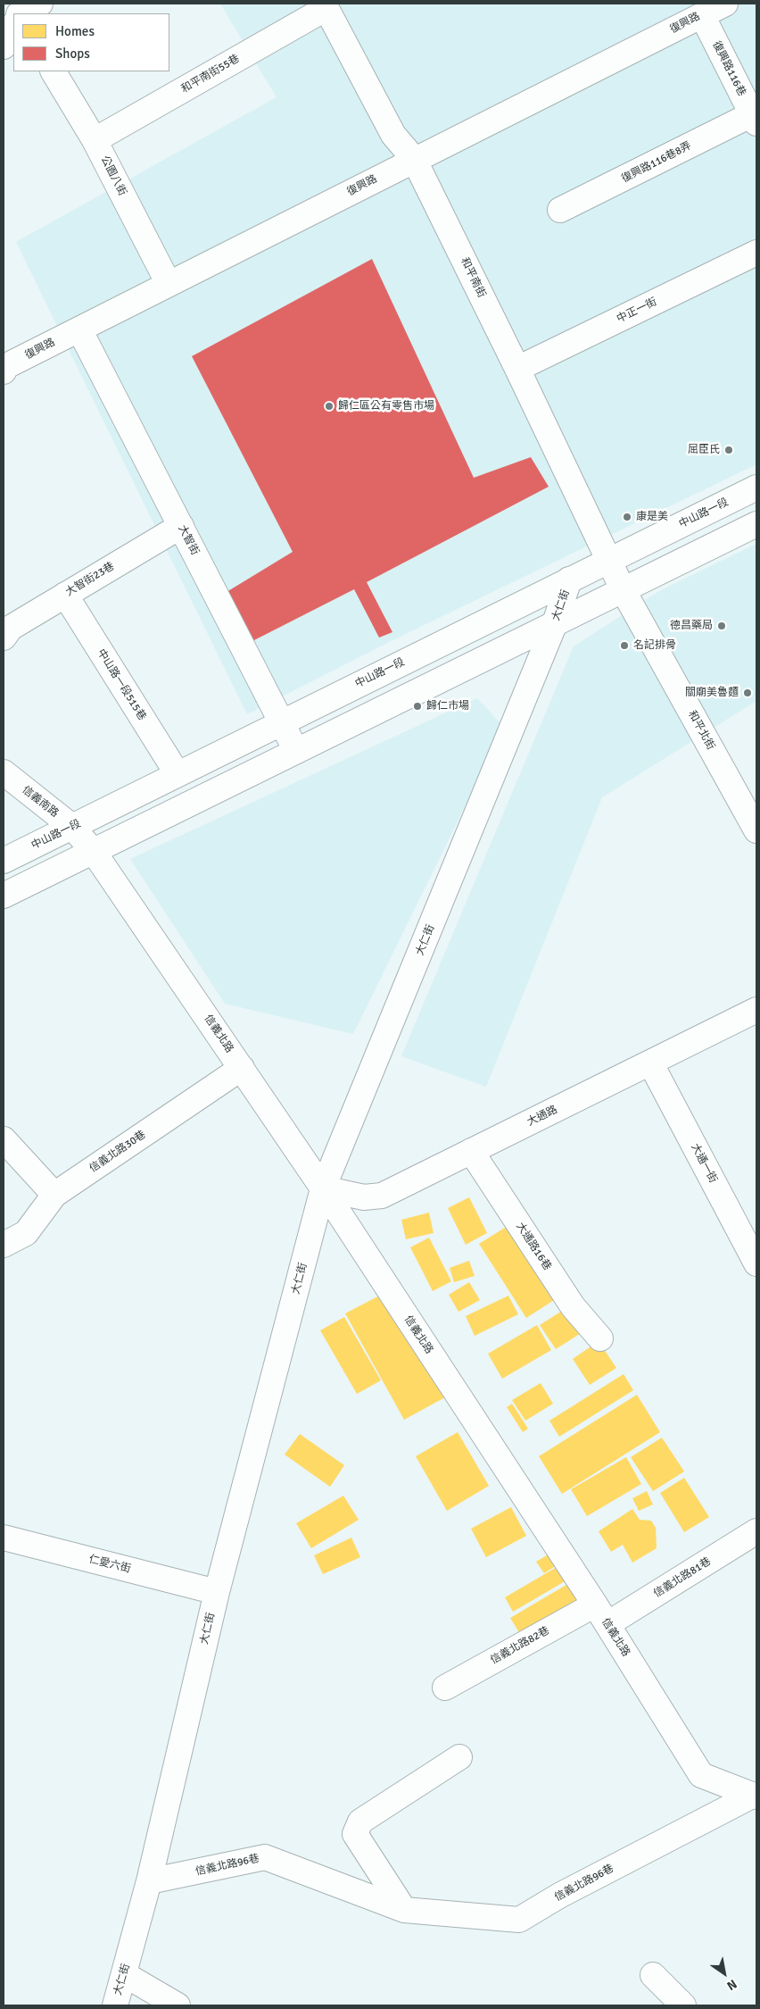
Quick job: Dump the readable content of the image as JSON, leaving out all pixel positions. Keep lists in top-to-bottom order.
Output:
{
  "streets": {
    "street": [
      "復興路",
      "復興路116巷",
      "和平南街55巷",
      "復興路116巷8弄",
      "公園八街",
      "和平南街",
      "中正一街",
      "中山路一段",
      "大智街",
      "大智街23巷",
      "大仁街",
      "中山路一段515巷",
      "和平北街",
      "信義南路",
      "信義北路",
      "大通路",
      "信義北路30巷",
      "大通一街",
      "大通路16巷",
      "仁愛六街",
      "信義北路81巷",
      "信義北路82巷",
      "信義北路96巷"
    ]
  },
  "crossings": [
    ["復興路", "復興路116巷"],
    ["復興路", "公園八街"],
    ["復興路", "和平南街"],
    ["復興路", "大智街"],
    ["復興路116巷", "復興路116巷8弄"],
    ["和平南街55巷", "公園八街"],
    ["和平南街55巷", "和平南街"],
    ["和平南街", "中正一街"],
    ["和平南街", "中山路一段"],
    ["和平南街", "和平北街"],
    ["中山路一段", "大智街"],
    ["中山路一段", "大仁街"],
    ["中山路一段", "中山路一段515巷"],
    ["中山路一段", "和平北街"],
    ["中山路一段", "信義南路"],
    ["大智街", "大智街23巷"],
    ["大智街23巷", "中山路一段515巷"],
    ["大仁街", "信義北路"],
    ["大仁街", "大通路"],
    ["大仁街", "仁愛六街"],
    ["大仁街", "信義北路96巷"],
    ["信義南路", "信義北路"],
    ["信義北路", "大通路"],
    ["信義北路", "信義北路30巷"],
    ["信義北路", "信義北路81巷"],
    ["信義北路", "信義北路82巷"],
    ["信義北路", "信義北路96巷"],
    ["大通路", "大通一街"],
    ["大通路", "大通路16巷"],
    ["信義北路81巷", "信義北路82巷"]
  ],
  "places": [
    "歸仁區公有零售市場",
    "屈臣氏",
    "康是美",
    "德昌藥局",
    "名記排骨",
    "關廟美魯麵",
    "歸仁市場"
  ],
  "legend": ["Homes", "Shops"],
  "north": "bottom right"
}
